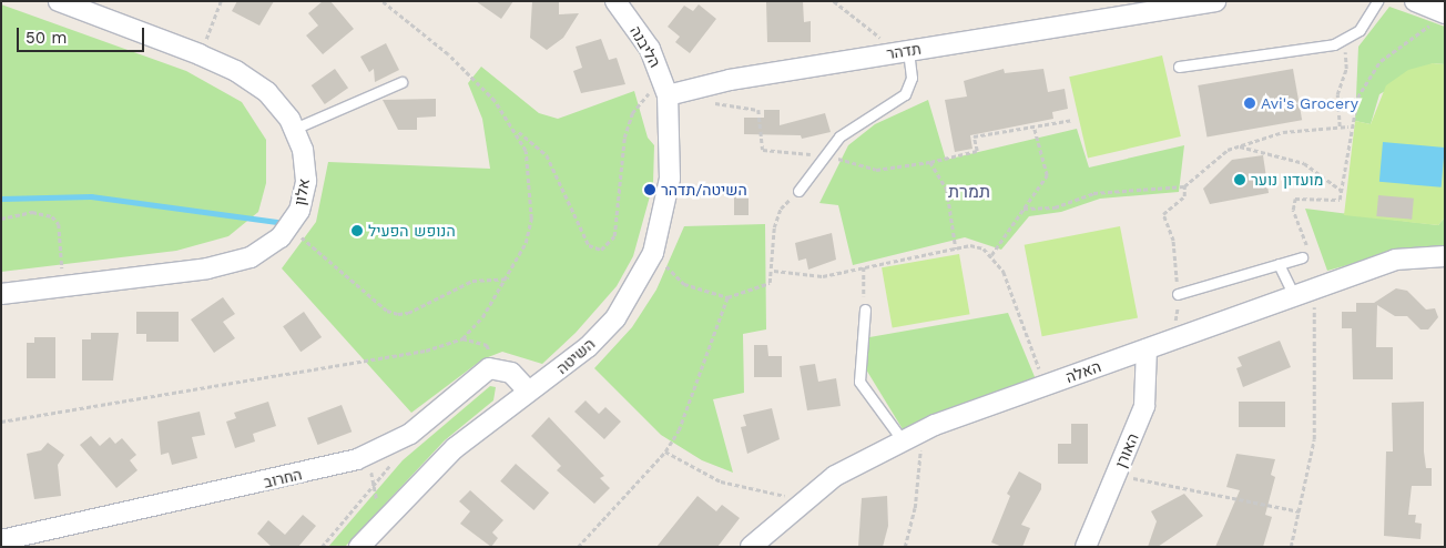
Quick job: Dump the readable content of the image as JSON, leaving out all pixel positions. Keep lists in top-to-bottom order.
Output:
{
  "streets": {
    "street": [
      "הליבנה",
      "תדהר",
      "אלון",
      "השיטה",
      "האלה",
      "האורן",
      "החרוב"
    ]
  },
  "crossings": [
    ["הליבנה", "תדהר"],
    ["הליבנה", "השיטה"],
    ["תדהר", "השיטה"],
    ["האלה", "האורן"]
  ],
  "districts": ["תמרת"],
  "places": [
    "Avi's Grocery",
    "מועדון נוער",
    "השיטה/תדהר",
    "הנופש הפעיל"
  ],
  "scale_bar": "50 m"
}
